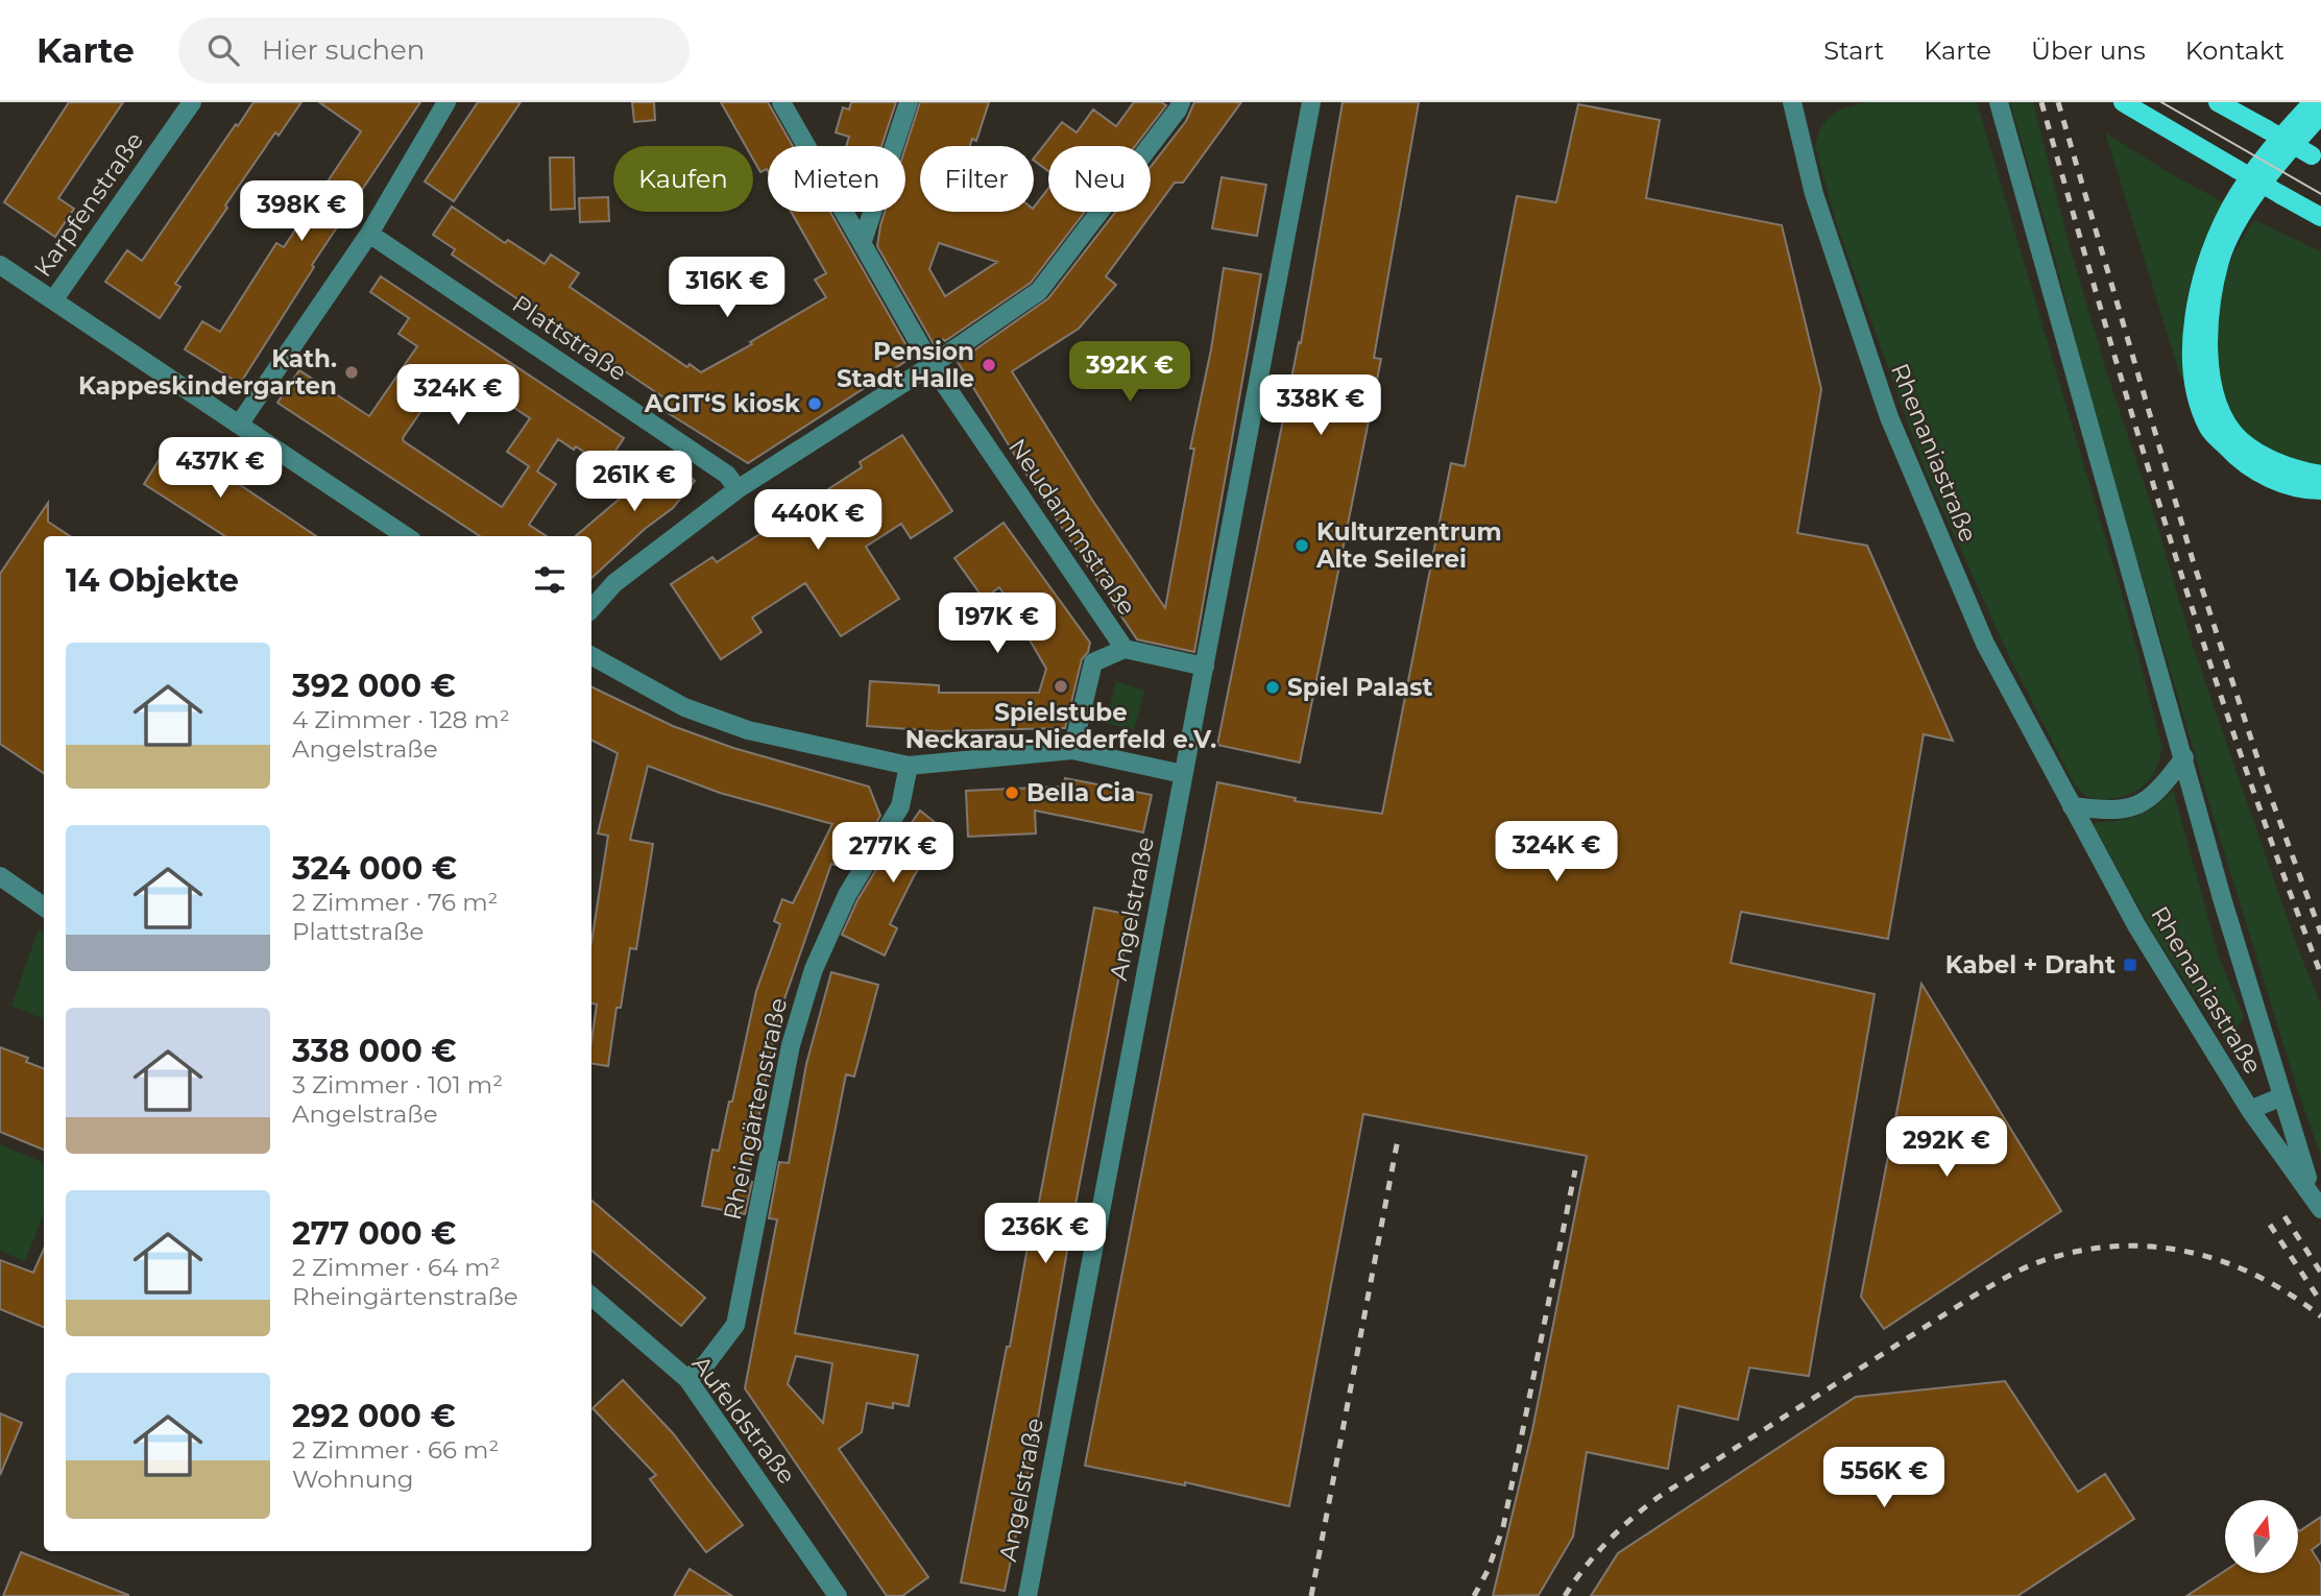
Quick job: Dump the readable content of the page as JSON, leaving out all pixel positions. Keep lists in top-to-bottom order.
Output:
{
  "streets": {
    "street": [
      "Karpfenstraße",
      "Plattstraße",
      "Rhenaniastraße",
      "Neudammstraße",
      "Angelstraße",
      "Rheingärtenstraße",
      "Aufeldstraße"
    ]
  },
  "crossings": [
    ["Neudammstraße", "Angelstraße"],
    ["Rheingärtenstraße", "Aufeldstraße"]
  ],
  "places": {
    "other": [
      "Pension Stadt Halle",
      "Kath. Kappeskindergarten",
      "AGIT‘S kiosk",
      "Kulturzentrum Alte Seilerei",
      "Spielstube Neckarau-Niederfeld e.V.",
      "Spiel Palast",
      "Bella Cia"
    ],
    "transit": ["Kabel + Draht"]
  },
  "north": "top",
  "page": {
    "header": "Karte",
    "search": "Hier suchen",
    "nav": [
      "Start",
      "Karte",
      "Über uns",
      "Kontakt"
    ],
    "chip": [
      "Kaufen",
      "Mieten",
      "Filter",
      "Neu"
    ],
    "price": [
      "398K €",
      "316K €",
      "392K €",
      "324K €",
      "338K €",
      "437K €",
      "261K €",
      "440K €",
      "197K €",
      "324K €",
      "277K €",
      "292K €",
      "236K €",
      "556K €"
    ],
    "heading": "14 Objekte",
    "list": [
      {
        "name": "392 000 €",
        "note": "4 Zimmer · 128 m² · Angelstraße"
      },
      {
        "name": "324 000 €",
        "note": "2 Zimmer · 76 m² · Plattstraße"
      },
      {
        "name": "338 000 €",
        "note": "3 Zimmer · 101 m² · Angelstraße"
      },
      {
        "name": "277 000 €",
        "note": "2 Zimmer · 64 m² · Rheingärtenstraße"
      },
      {
        "name": "292 000 €",
        "note": "2 Zimmer · 66 m² · Wohnung"
      }
    ]
  }
}
